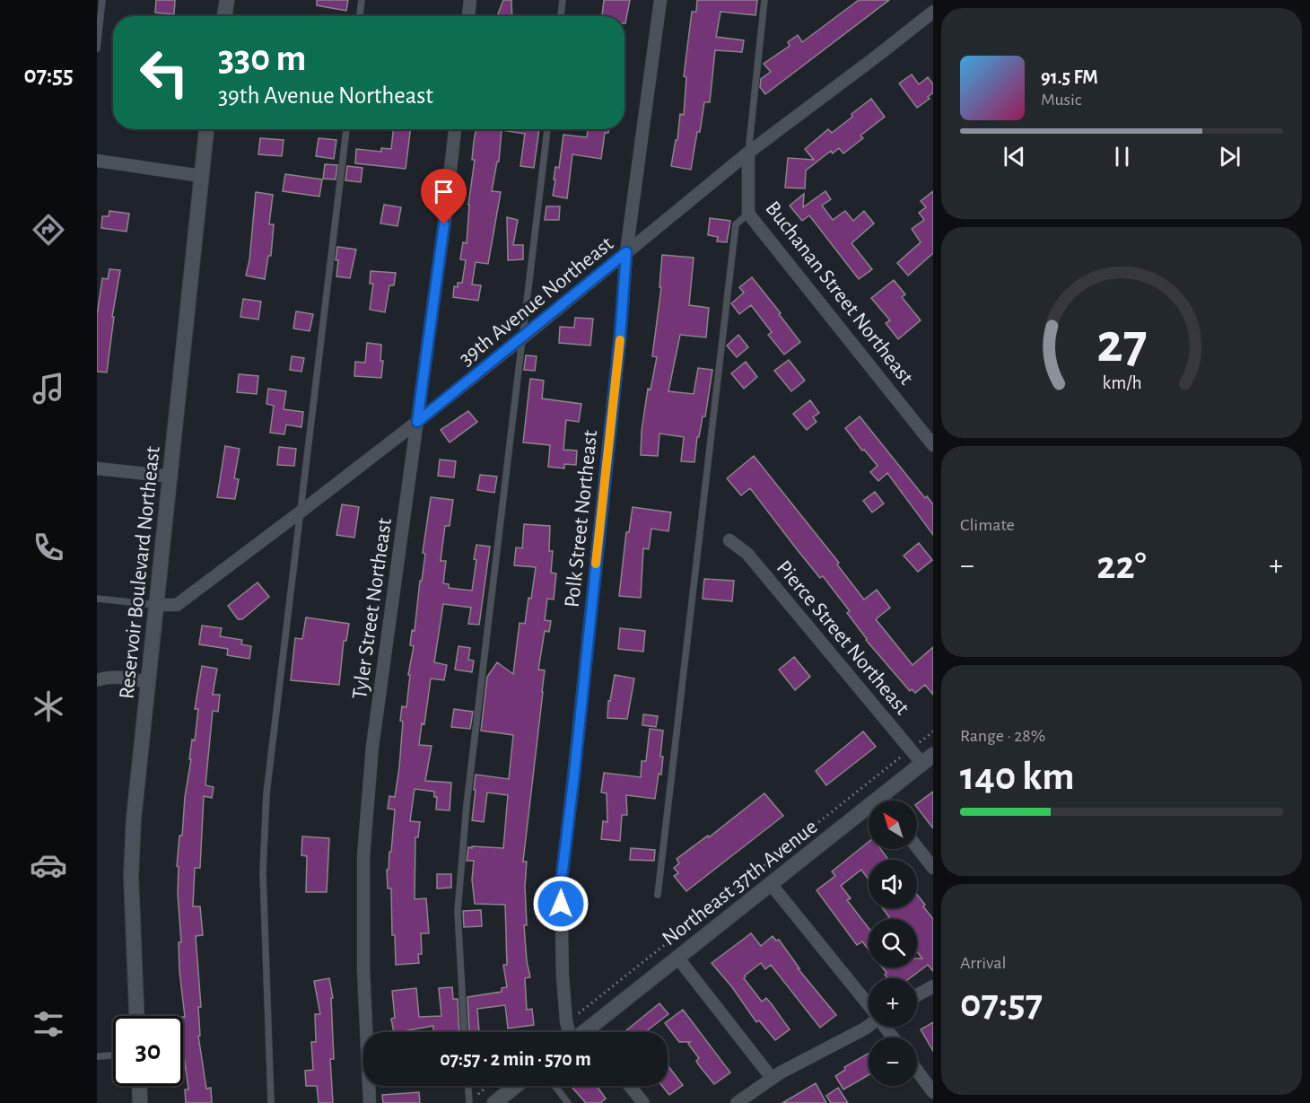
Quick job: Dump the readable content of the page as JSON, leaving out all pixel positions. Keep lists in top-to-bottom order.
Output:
{
  "streets": {
    "street": [
      "Buchanan Street Northeast",
      "39th Avenue Northeast",
      "Polk Street Northeast",
      "Reservoir Boulevard Northeast",
      "Tyler Street Northeast",
      "Pierce Street Northeast",
      "Northeast 37th Avenue"
    ]
  },
  "crossings": [
    ["Buchanan Street Northeast", "39th Avenue Northeast"],
    ["39th Avenue Northeast", "Polk Street Northeast"],
    ["39th Avenue Northeast", "Reservoir Boulevard Northeast"],
    ["39th Avenue Northeast", "Tyler Street Northeast"],
    ["Pierce Street Northeast", "Northeast 37th Avenue"]
  ],
  "north": "top left",
  "page": {
    "tabs": "07:55",
    "turn": ["330 m", "39th Avenue Northeast"],
    "song": ["91.5 FM", "Music"],
    "tile": [
      "Climate",
      ["Range · 28%", "140 km"],
      ["Arrival", "07:57"]
    ],
    "heat": ["−", "22°", "+"],
    "map_buttons": ["+", "−"],
    "limit": "30",
    "trip": "07:57 · 2 min · 570 m",
    "gauge": ["27", "km/h"]
  }
}
